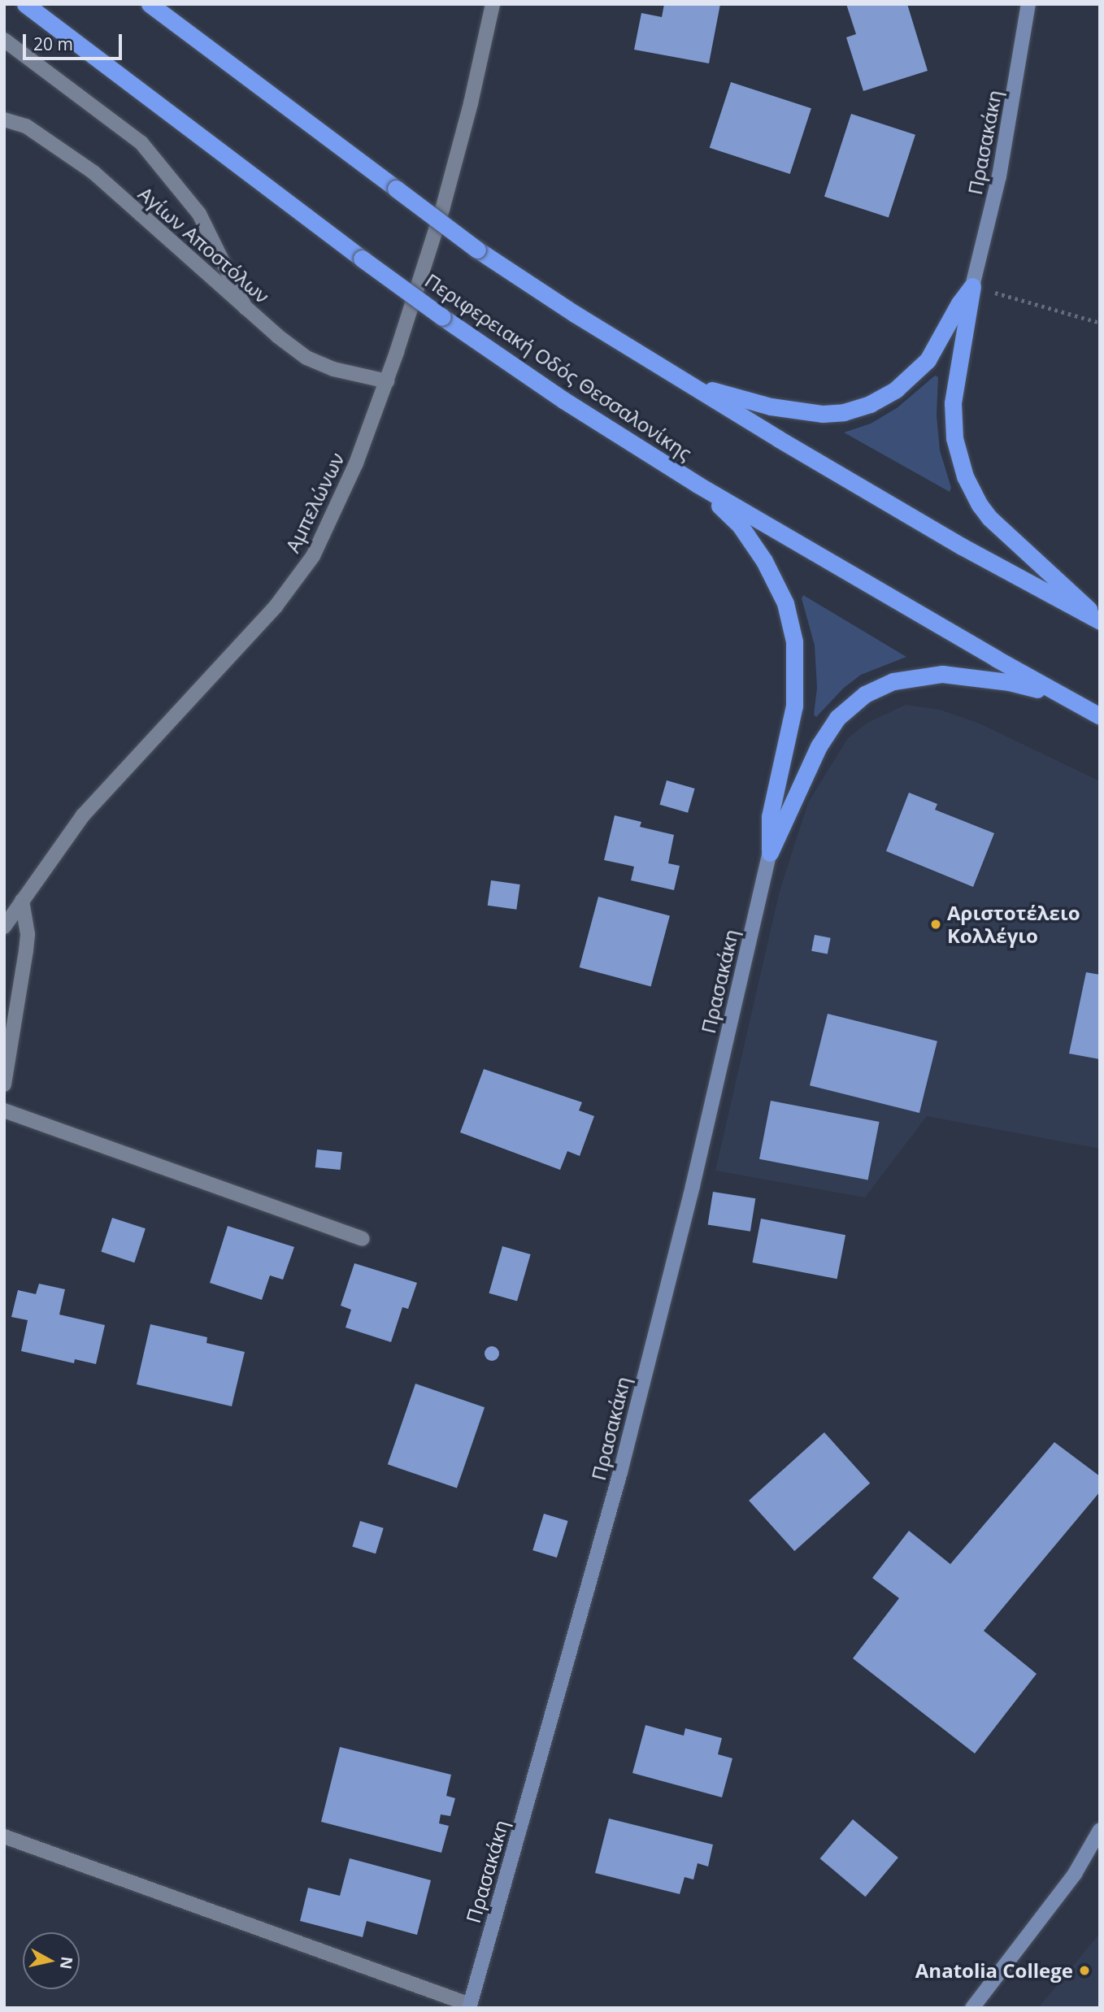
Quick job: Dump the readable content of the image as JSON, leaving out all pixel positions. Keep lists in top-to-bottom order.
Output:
{
  "streets": {
    "highway": ["Περιφερειακή Οδός Θεσσαλονίκης"],
    "street": ["Πρασακάκη", "Αγίων Αποστόλων", "Αμπελώνων"]
  },
  "crossings": [
    ["Αγίων Αποστόλων", "Αμπελώνων"]
  ],
  "places": ["Αριστοτέλειο Κολλέγιο", "Anatolia College"],
  "scale_bar": "20 m",
  "north": "right"
}
